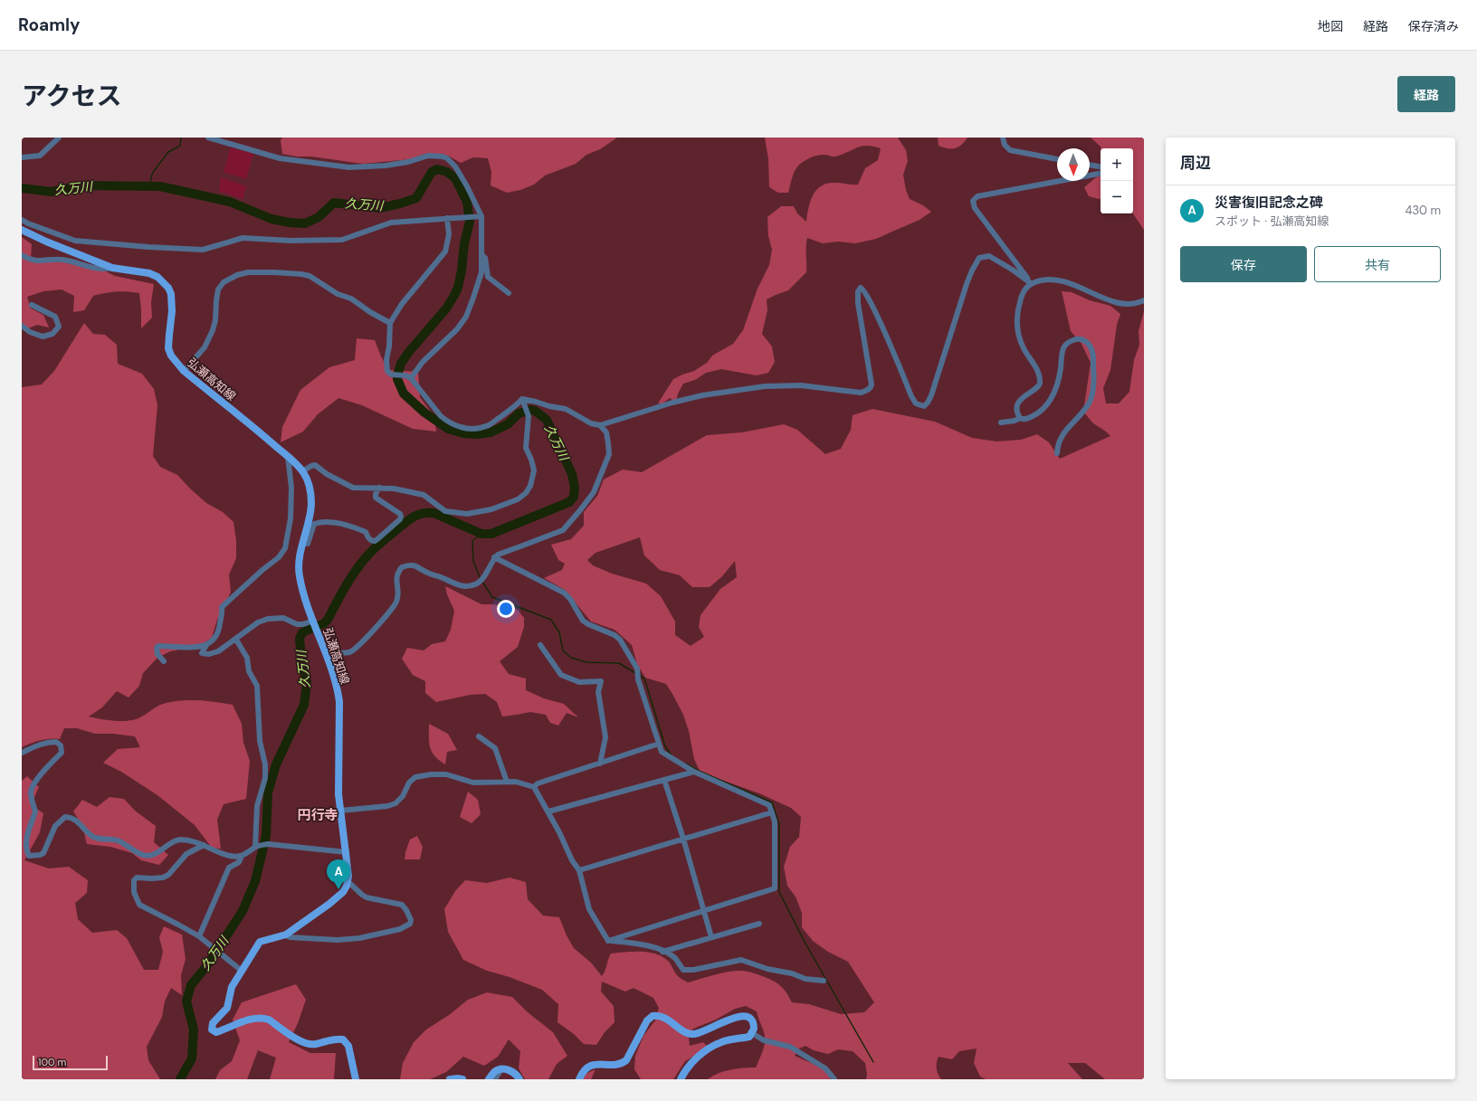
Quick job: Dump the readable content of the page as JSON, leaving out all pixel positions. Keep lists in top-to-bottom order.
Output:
{
  "streets": {
    "main road": ["弘瀬高知線"]
  },
  "districts": ["円行寺"],
  "water": ["久万川"],
  "scale_bar": "100 m",
  "north": "bottom",
  "page": {
    "header": "Roamly",
    "nav": ["地図", "経路", "保存済み"],
    "title": "アクセス",
    "buttons": [
      "経路",
      ["保存", "共有"]
    ],
    "heading": "周辺",
    "map_buttons": ["+", "−"],
    "list": [
      {
        "mark": "A",
        "name": "災害復旧記念之碑",
        "note": "スポット · 弘瀬高知線",
        "value": "430 m"
      }
    ],
    "pins": "A",
    "scale": "100 m"
  }
}
